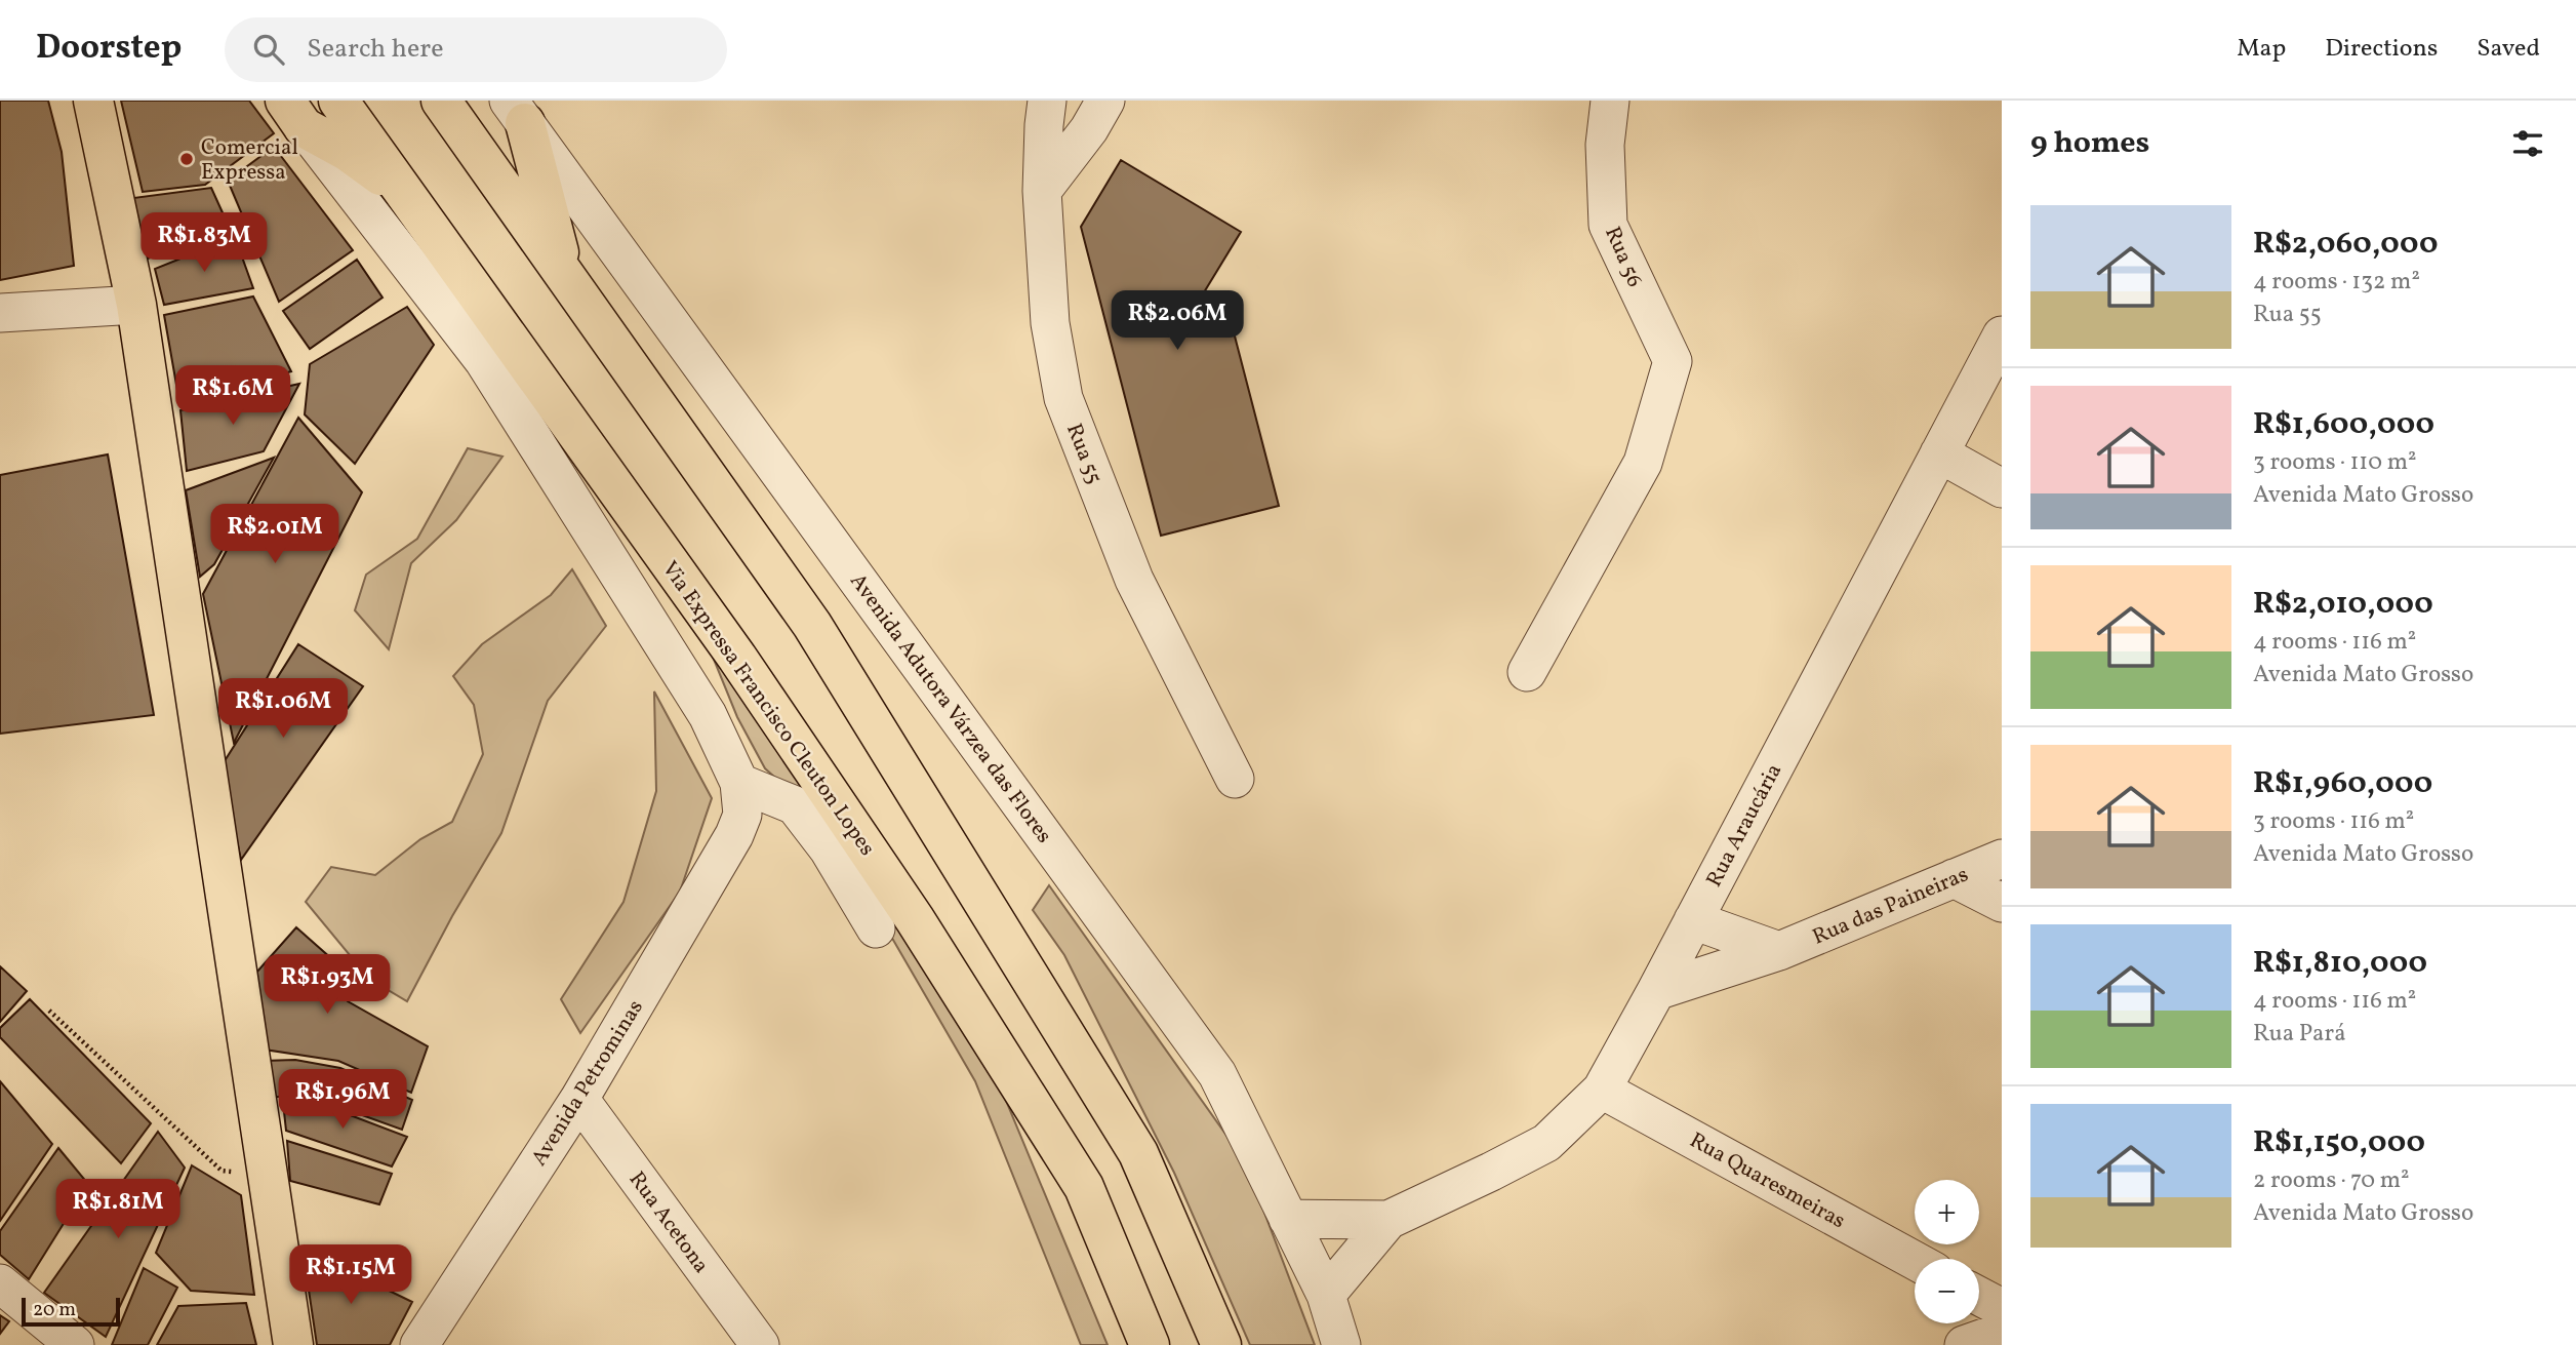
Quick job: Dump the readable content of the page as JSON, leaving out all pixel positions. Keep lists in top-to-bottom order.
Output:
{
  "streets": {
    "main road": ["Via Expressa Francisco Cleuton Lopes"],
    "street": [
      "Rua 56",
      "Rua 55",
      "Avenida Adutora Várzea das Flores",
      "Rua Araucária",
      "Rua das Paineiras",
      "Avenida Petrominas",
      "Rua Quaresmeiras",
      "Rua Acetona"
    ]
  },
  "crossings": [
    ["Avenida Adutora Várzea das Flores", "Rua Araucária"],
    ["Rua Araucária", "Rua das Paineiras"],
    ["Rua Araucária", "Rua Quaresmeiras"],
    ["Avenida Petrominas", "Rua Acetona"]
  ],
  "places": ["Comercial Expressa"],
  "scale_bar": "20 m",
  "page": {
    "header": "Doorstep",
    "search": "Search here",
    "nav": ["Map", "Directions", "Saved"],
    "heading": "9 homes",
    "list": [
      {
        "name": "R$2,060,000",
        "note": "4 rooms · 132 m² · Rua 55"
      },
      {
        "name": "R$1,600,000",
        "note": "3 rooms · 110 m² · Avenida Mato Grosso"
      },
      {
        "name": "R$2,010,000",
        "note": "4 rooms · 116 m² · Avenida Mato Grosso"
      },
      {
        "name": "R$1,960,000",
        "note": "3 rooms · 116 m² · Avenida Mato Grosso"
      },
      {
        "name": "R$1,810,000",
        "note": "4 rooms · 116 m² · Rua Pará"
      },
      {
        "name": "R$1,150,000",
        "note": "2 rooms · 70 m² · Avenida Mato Grosso"
      }
    ],
    "price": [
      "R$1.83M",
      "R$2.06M",
      "R$1.6M",
      "R$2.01M",
      "R$1.06M",
      "R$1.93M",
      "R$1.96M",
      "R$1.81M",
      "R$1.15M"
    ],
    "map_buttons": ["+", "−"],
    "scale": "20 m"
  }
}
